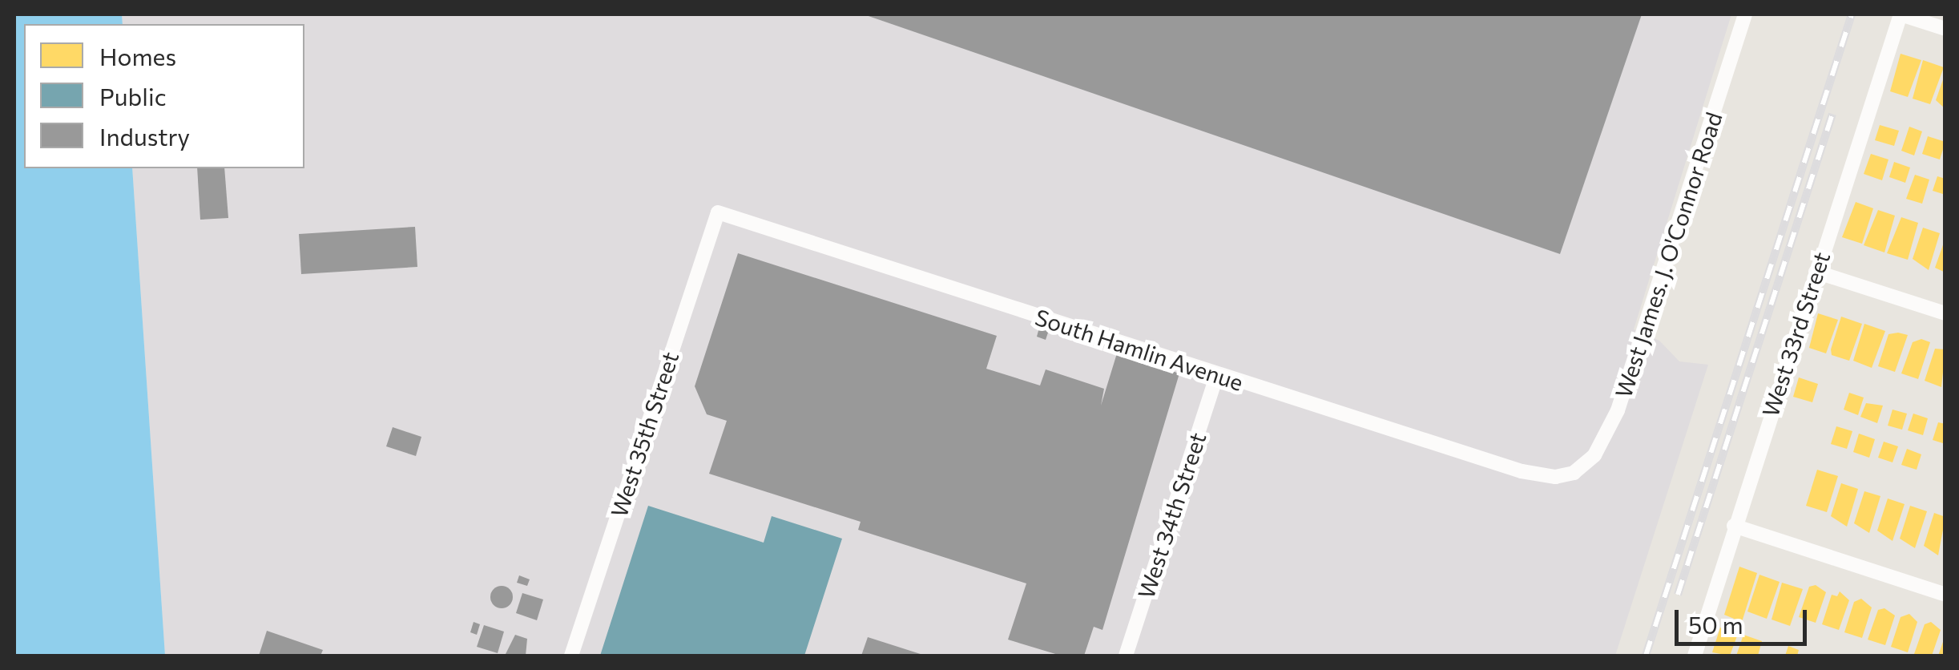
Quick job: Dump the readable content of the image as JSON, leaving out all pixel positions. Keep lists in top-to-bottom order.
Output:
{
  "streets": {
    "street": [
      "West James. J. O'Connor Road",
      "West 33rd Street",
      "South Hamlin Avenue",
      "West 35th Street",
      "West 34th Street"
    ]
  },
  "crossings": [
    ["West James. J. O'Connor Road", "South Hamlin Avenue"],
    ["South Hamlin Avenue", "West 35th Street"],
    ["South Hamlin Avenue", "West 34th Street"]
  ],
  "legend": ["Homes", "Public", "Industry"],
  "scale_bar": "50 m"
}
